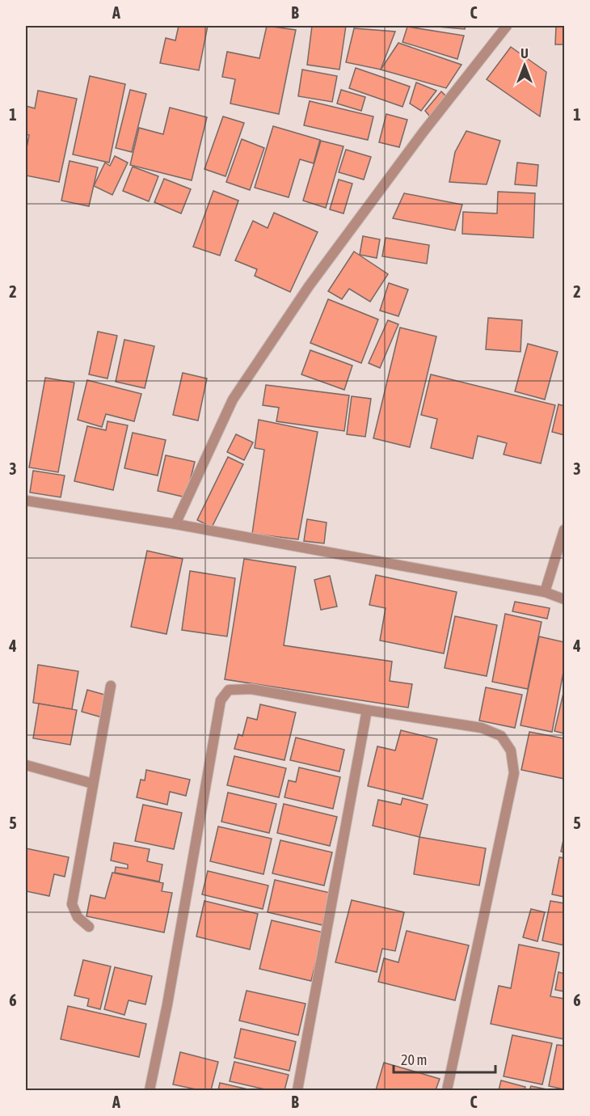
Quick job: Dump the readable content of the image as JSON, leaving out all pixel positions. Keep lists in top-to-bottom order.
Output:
{
  "scale_bar": "20 m",
  "north": "top",
  "grid": {
    "columns": ["A", "B", "C"],
    "rows": [
      "1",
      "2",
      "3",
      "4",
      "5",
      "6"
    ]
  }
}
